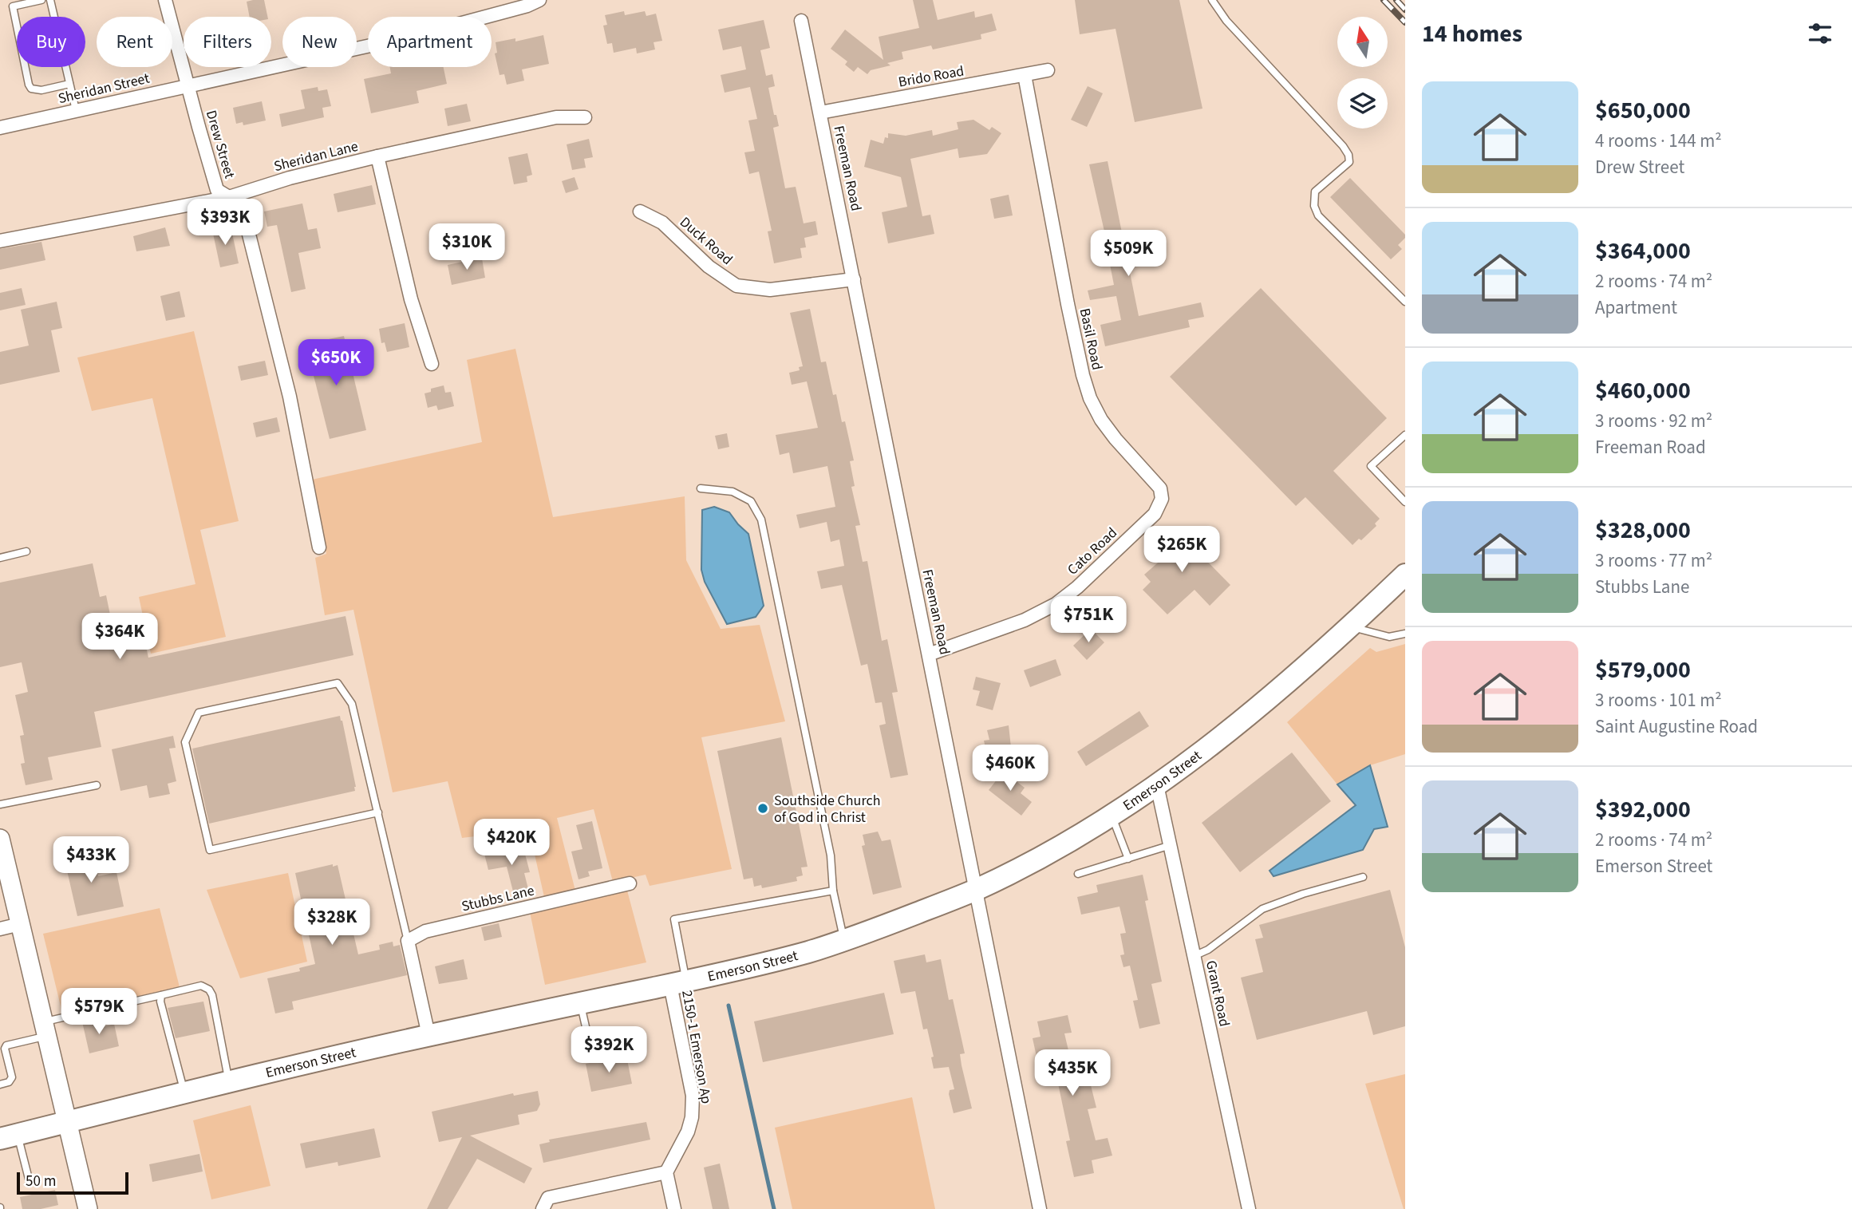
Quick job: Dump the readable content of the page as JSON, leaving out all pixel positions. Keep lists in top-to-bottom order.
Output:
{
  "streets": {
    "main road": ["Emerson Street"],
    "street": [
      "Brido Road",
      "Sheridan Street",
      "Drew Street",
      "Sheridan Lane",
      "Freeman Road",
      "Duck Road",
      "Basil Road",
      "Cato Road",
      "Stubbs Lane",
      "Grant Road",
      "2150-1 Emerson Ap"
    ]
  },
  "crossings": [
    ["Brido Road", "Freeman Road"],
    ["Brido Road", "Basil Road"],
    ["Sheridan Street", "Drew Street"],
    ["Drew Street", "Sheridan Lane"],
    ["Freeman Road", "Duck Road"],
    ["Freeman Road", "Cato Road"],
    ["Freeman Road", "Emerson Street"],
    ["Basil Road", "Cato Road"],
    ["Emerson Street", "Grant Road"],
    ["Emerson Street", "2150-1 Emerson Ap"]
  ],
  "places": ["Southside Church of God in Christ"],
  "scale_bar": "50 m",
  "north": "top",
  "page": {
    "heading": "14 homes",
    "chip": [
      "Buy",
      "Rent",
      "Filters",
      "New",
      "Apartment"
    ],
    "list": [
      {
        "name": "$650,000",
        "note": "4 rooms · 144 m² · Drew Street"
      },
      {
        "name": "$364,000",
        "note": "2 rooms · 74 m² · Apartment"
      },
      {
        "name": "$460,000",
        "note": "3 rooms · 92 m² · Freeman Road"
      },
      {
        "name": "$328,000",
        "note": "3 rooms · 77 m² · Stubbs Lane"
      },
      {
        "name": "$579,000",
        "note": "3 rooms · 101 m² · Saint Augustine Road"
      },
      {
        "name": "$392,000",
        "note": "2 rooms · 74 m² · Emerson Street"
      }
    ],
    "price": [
      "$393K",
      "$310K",
      "$509K",
      "$650K",
      "$265K",
      "$751K",
      "$364K",
      "$460K",
      "$420K",
      "$433K",
      "$328K",
      "$579K",
      "$392K",
      "$435K"
    ],
    "scale": "50 m"
  }
}
